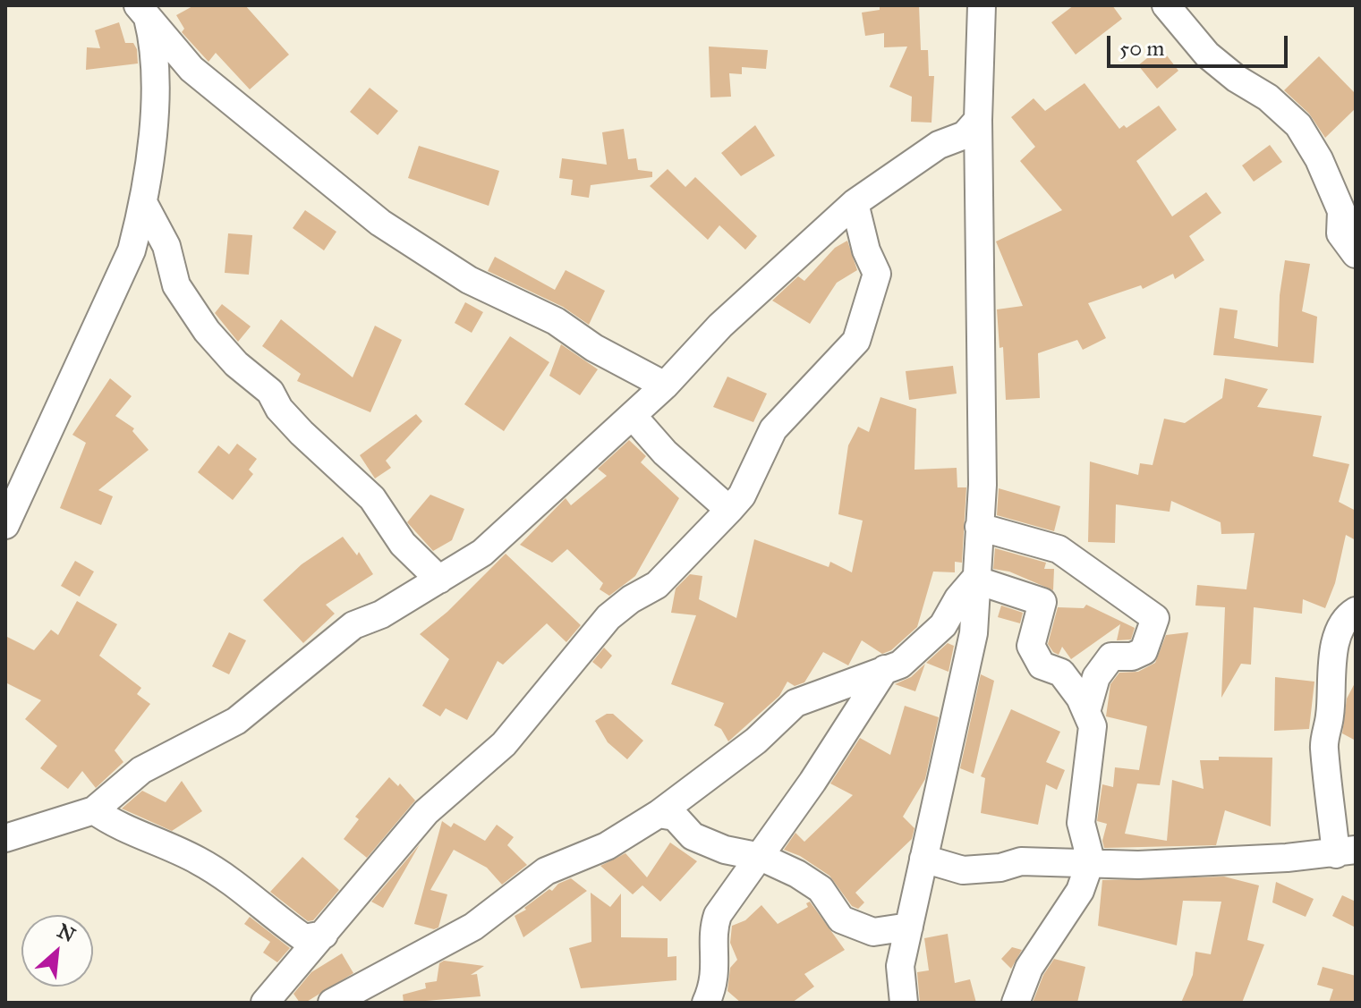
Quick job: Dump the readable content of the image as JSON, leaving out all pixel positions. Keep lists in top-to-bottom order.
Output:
{
  "scale_bar": "50 m",
  "north": "top right"
}
